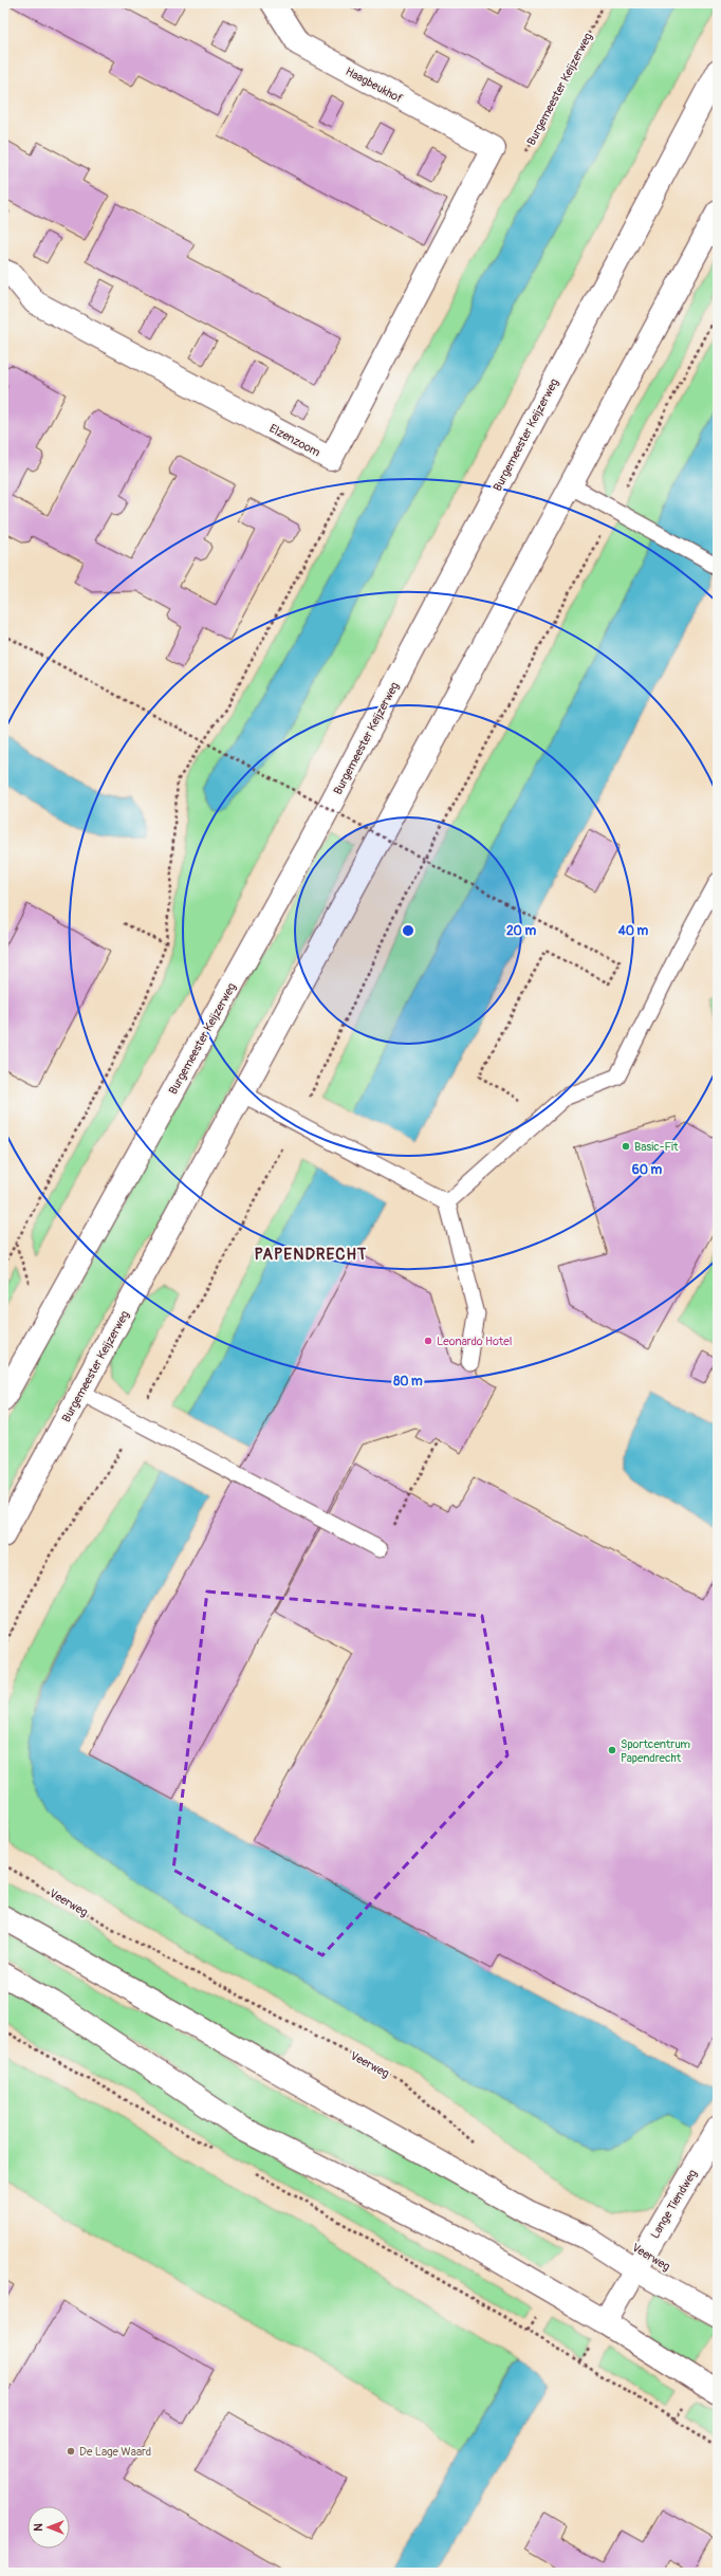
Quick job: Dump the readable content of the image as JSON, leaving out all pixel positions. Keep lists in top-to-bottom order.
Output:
{
  "streets": {
    "main road": [
      "Haagbeukhof",
      "Burgemeester Keijzerweg",
      "Elzenzoom",
      "Veerweg",
      "Lange Tiendweg"
    ]
  },
  "crossings": [
    ["Haagbeukhof", "Elzenzoom"],
    ["Veerweg", "Lange Tiendweg"]
  ],
  "districts": ["PAPENDRECHT"],
  "places": [
    "Basic-Fit",
    "Leonardo Hotel",
    "Sportcentrum Papendrecht",
    "De Lage Waard"
  ],
  "north": "left",
  "rings": [
    "20 m",
    "40 m",
    "60 m",
    "80 m"
  ]
}
